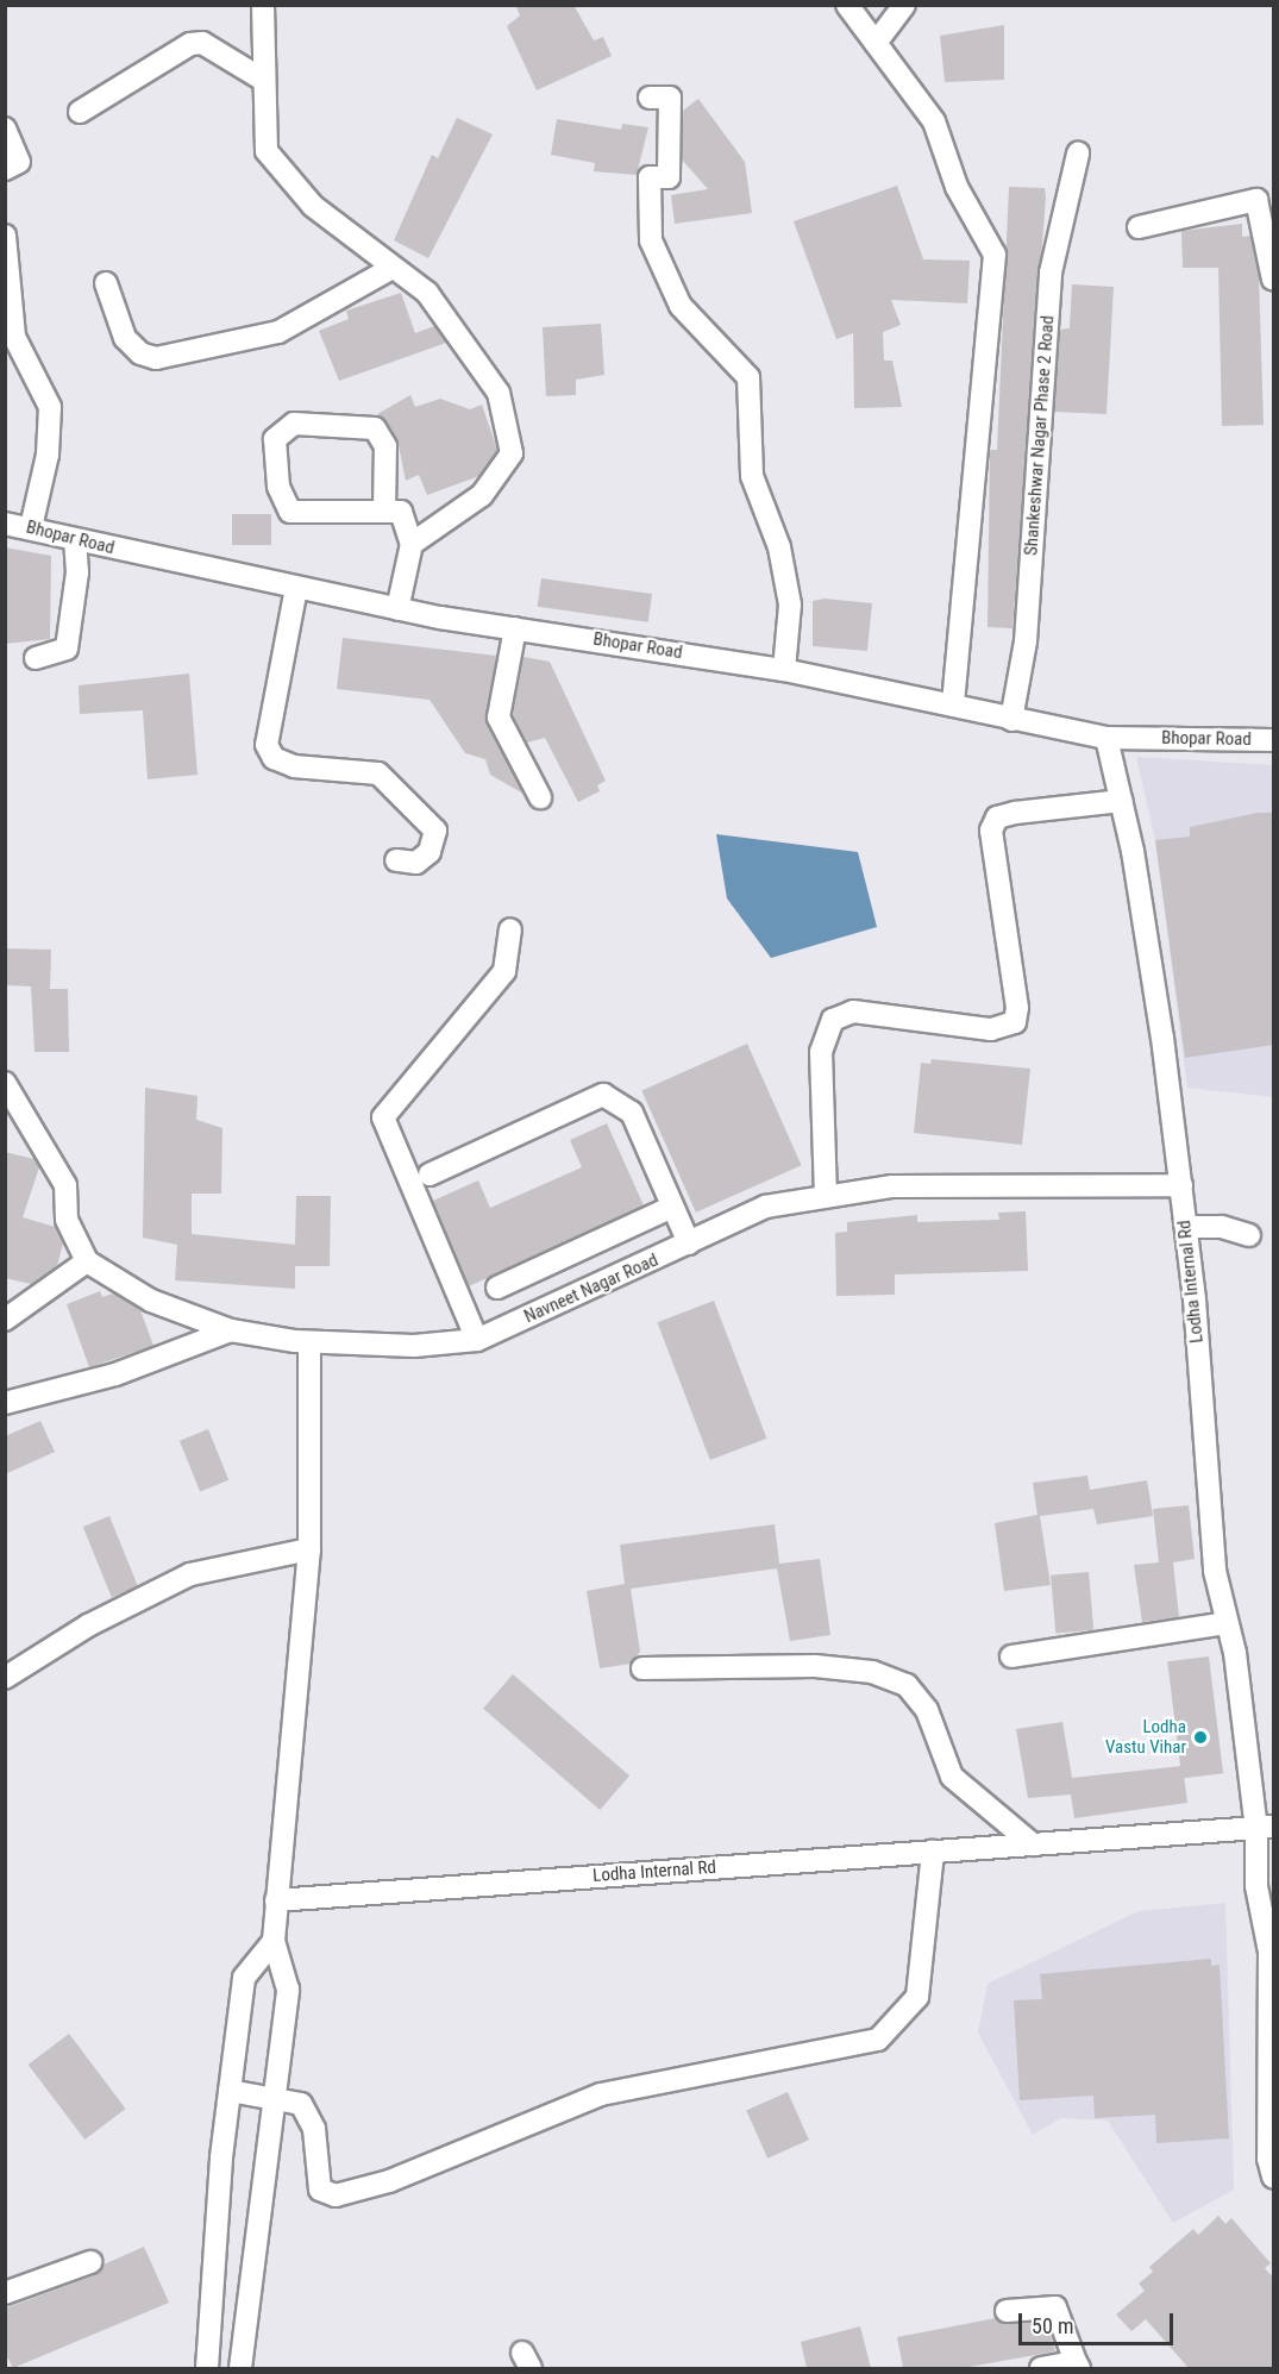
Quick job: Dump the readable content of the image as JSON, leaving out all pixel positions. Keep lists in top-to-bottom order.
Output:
{
  "streets": {
    "street": [
      "Shankeshwar Nagar Phase 2 Road",
      "Bhopar Road",
      "Lodha Internal Rd",
      "Navneet Nagar Road"
    ]
  },
  "crossings": [
    ["Shankeshwar Nagar Phase 2 Road", "Bhopar Road"],
    ["Bhopar Road", "Lodha Internal Rd"],
    ["Lodha Internal Rd", "Navneet Nagar Road"]
  ],
  "places": ["Lodha Vastu Vihar"],
  "scale_bar": "50 m"
}
